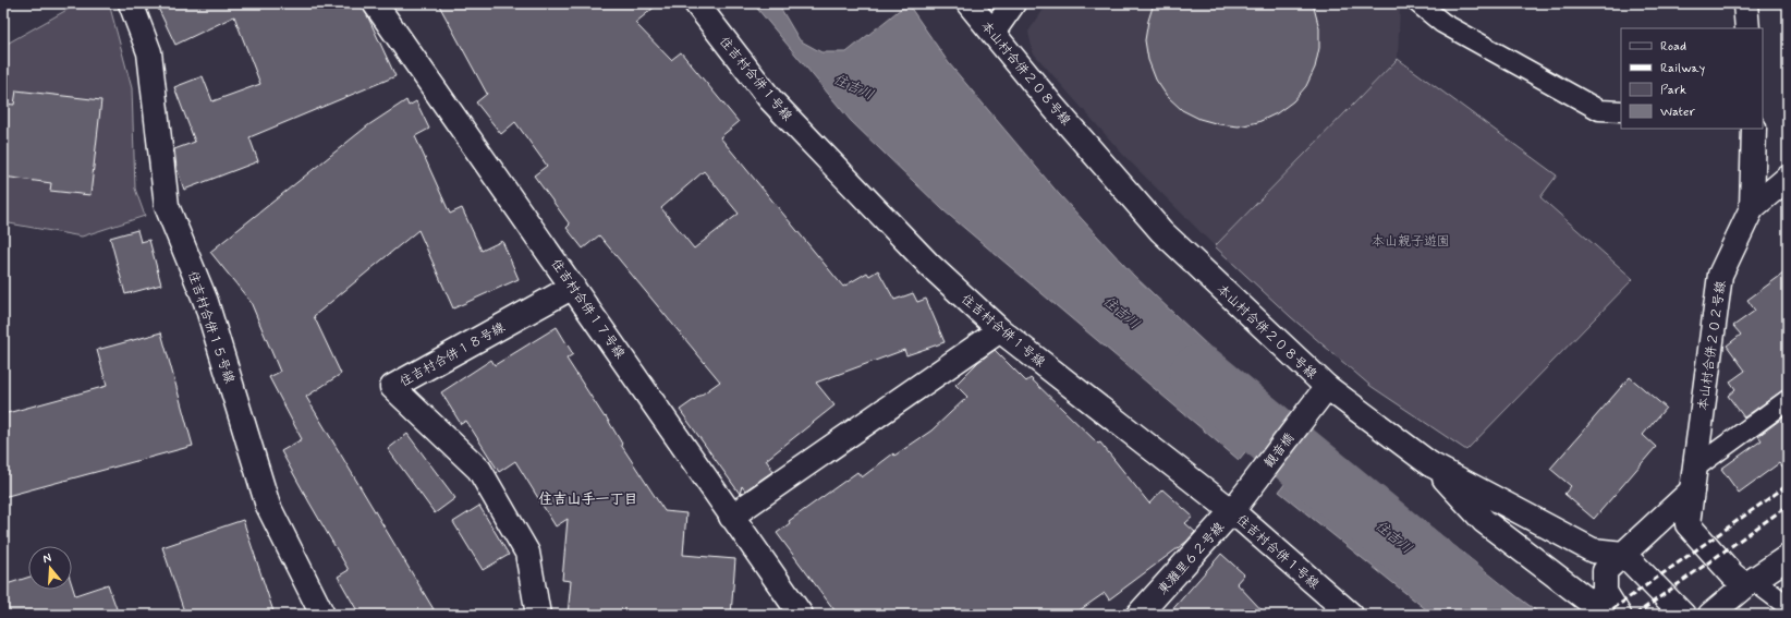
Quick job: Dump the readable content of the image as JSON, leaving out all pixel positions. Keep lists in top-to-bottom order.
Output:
{
  "streets": {
    "street": [
      "本山村合併２０８号線",
      "住吉村合併１号線",
      "住吉村合併１７号線",
      "住吉村合併１５号線",
      "本山村合併２０２号線",
      "住吉村合併１８号線",
      "観音橋",
      "東灘里６２号線"
    ]
  },
  "crossings": [
    ["本山村合併２０８号線", "観音橋"],
    ["住吉村合併１号線", "観音橋"],
    ["住吉村合併１号線", "東灘里６２号線"],
    ["住吉村合併１７号線", "住吉村合併１８号線"],
    ["観音橋", "東灘里６２号線"]
  ],
  "districts": ["住吉山手一丁目"],
  "water": ["住吉川"],
  "parks": ["本山親子遊園"],
  "legend": [
    "Road",
    "Railway",
    "Park",
    "Water"
  ],
  "north": "top"
}
